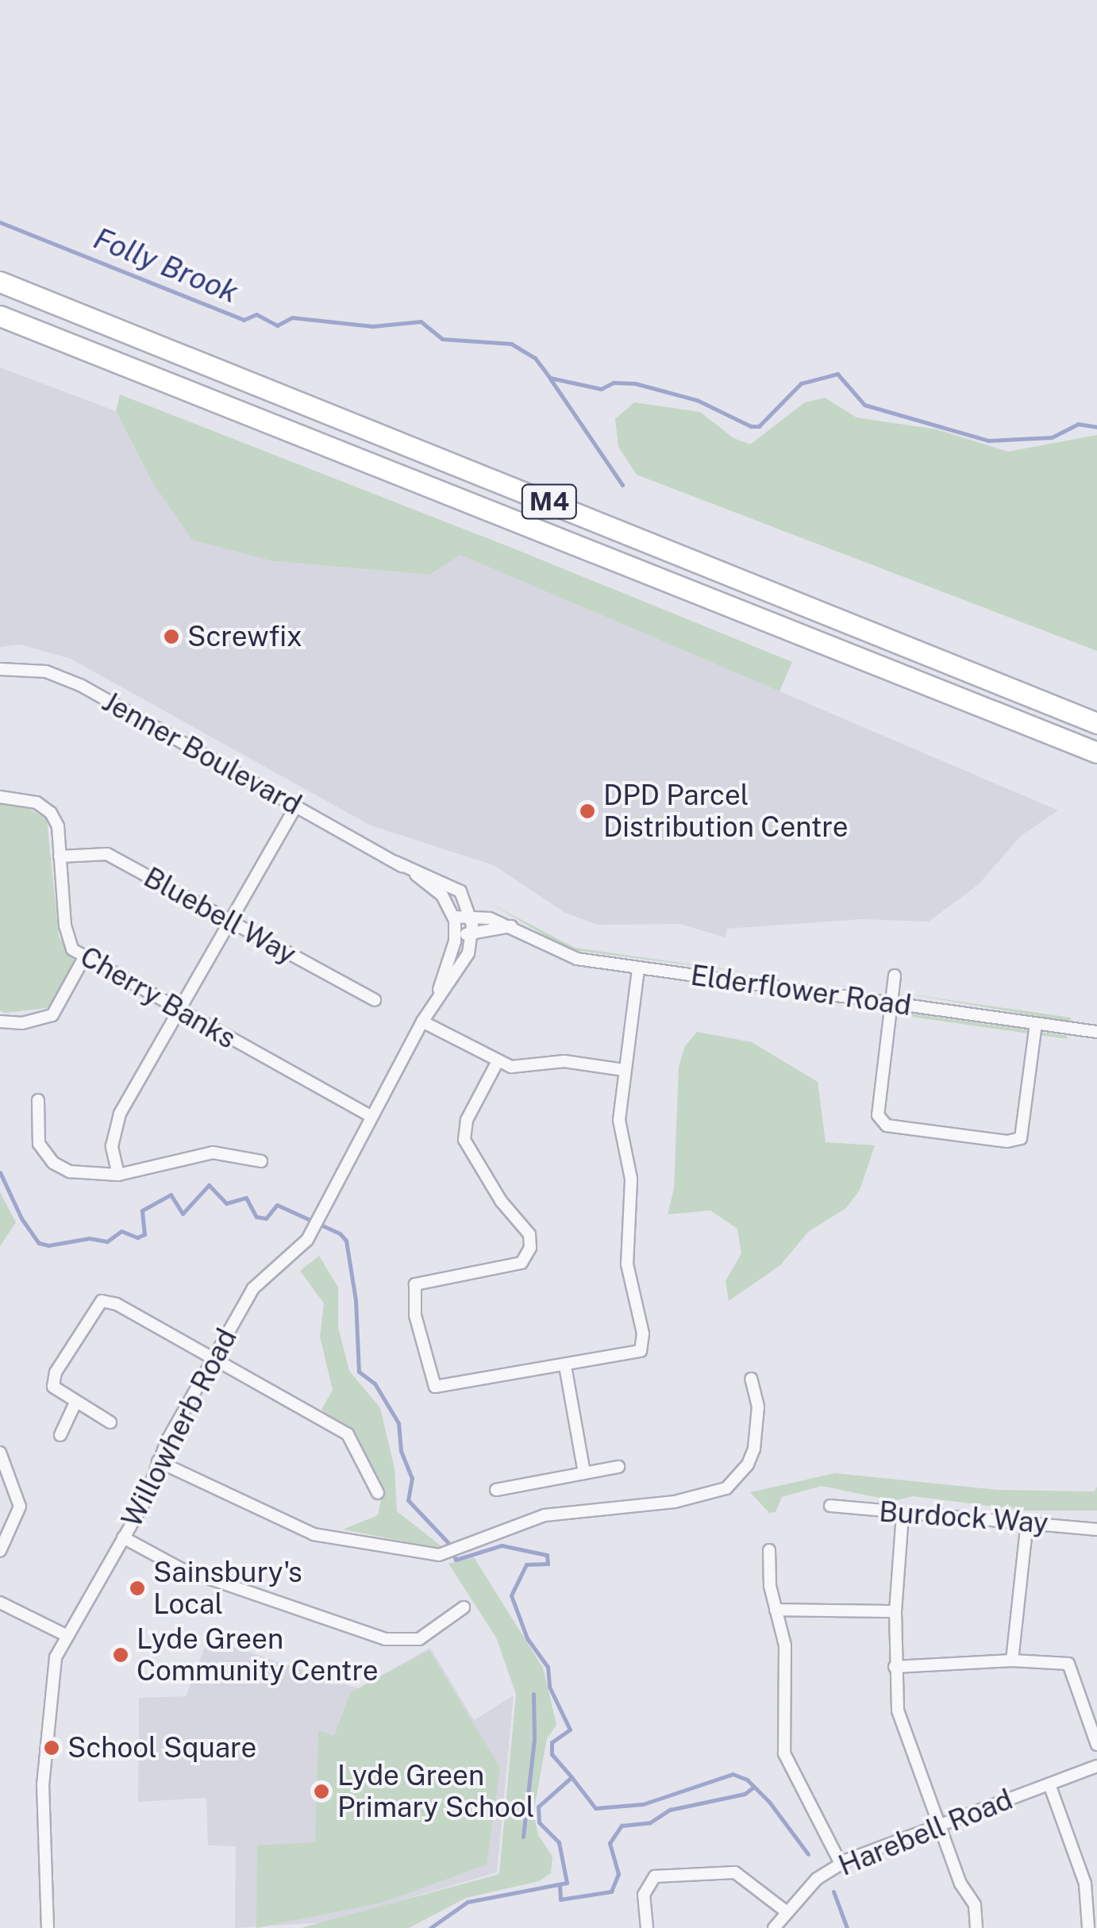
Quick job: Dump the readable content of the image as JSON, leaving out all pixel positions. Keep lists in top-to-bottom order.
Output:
{
  "streets": {
    "highway": ["M4"],
    "street": [
      "Jenner Boulevard",
      "Bluebell Way",
      "Elderflower Road",
      "Cherry Banks",
      "Willowherb Road",
      "Burdock Way",
      "Harebell Road"
    ]
  },
  "crossings": [
    ["Jenner Boulevard", "Elderflower Road"],
    ["Jenner Boulevard", "Willowherb Road"],
    ["Bluebell Way", "Cherry Banks"],
    ["Cherry Banks", "Willowherb Road"]
  ],
  "water": ["Folly Brook"],
  "places": [
    "Screwfix",
    "DPD Parcel Distribution Centre",
    "Sainsbury's Local",
    "Lyde Green Community Centre",
    "School Square",
    "Lyde Green Primary School"
  ]
}
